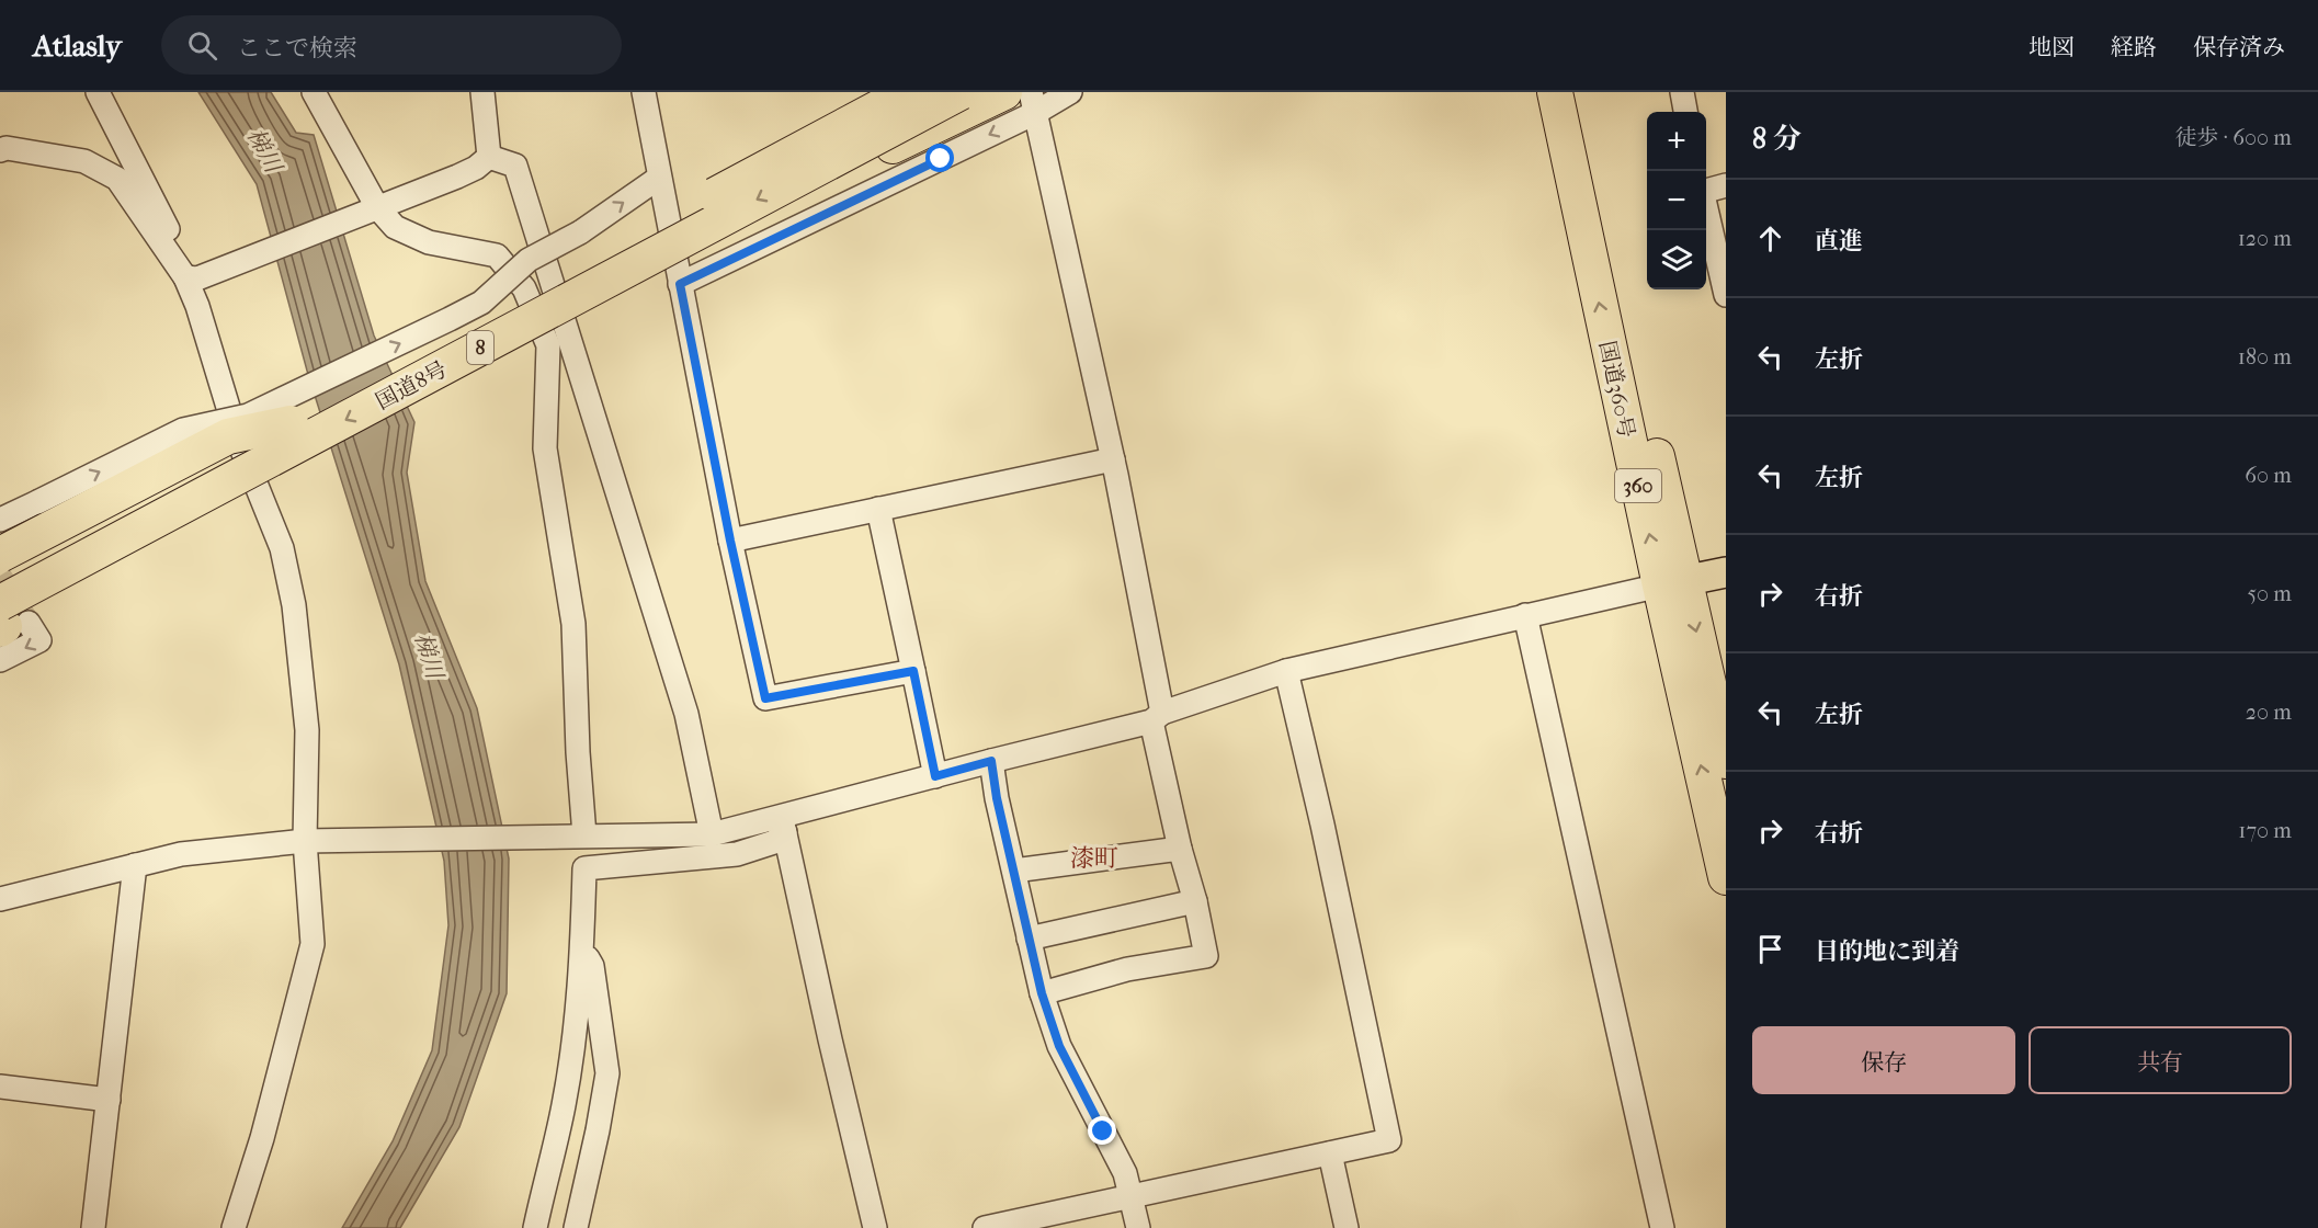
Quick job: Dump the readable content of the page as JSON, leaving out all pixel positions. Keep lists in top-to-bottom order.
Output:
{
  "streets": {
    "highway": [
      "8",
      "国道8号",
      "国道360号",
      "360"
    ]
  },
  "districts": ["漆町"],
  "water": ["梯川"],
  "page": {
    "header": "Atlasly",
    "search": "ここで検索",
    "nav": ["地図", "経路", "保存済み"],
    "heading": ["8 分", "徒歩 · 600 m"],
    "map_buttons": ["+", "−"],
    "list": [
      ["直進", "120 m"],
      ["左折", "180 m"],
      ["左折", "60 m"],
      ["右折", "50 m"],
      ["左折", "20 m"],
      ["右折", "170 m"],
      "目的地に到着"
    ],
    "buttons": ["保存", "共有"]
  }
}
